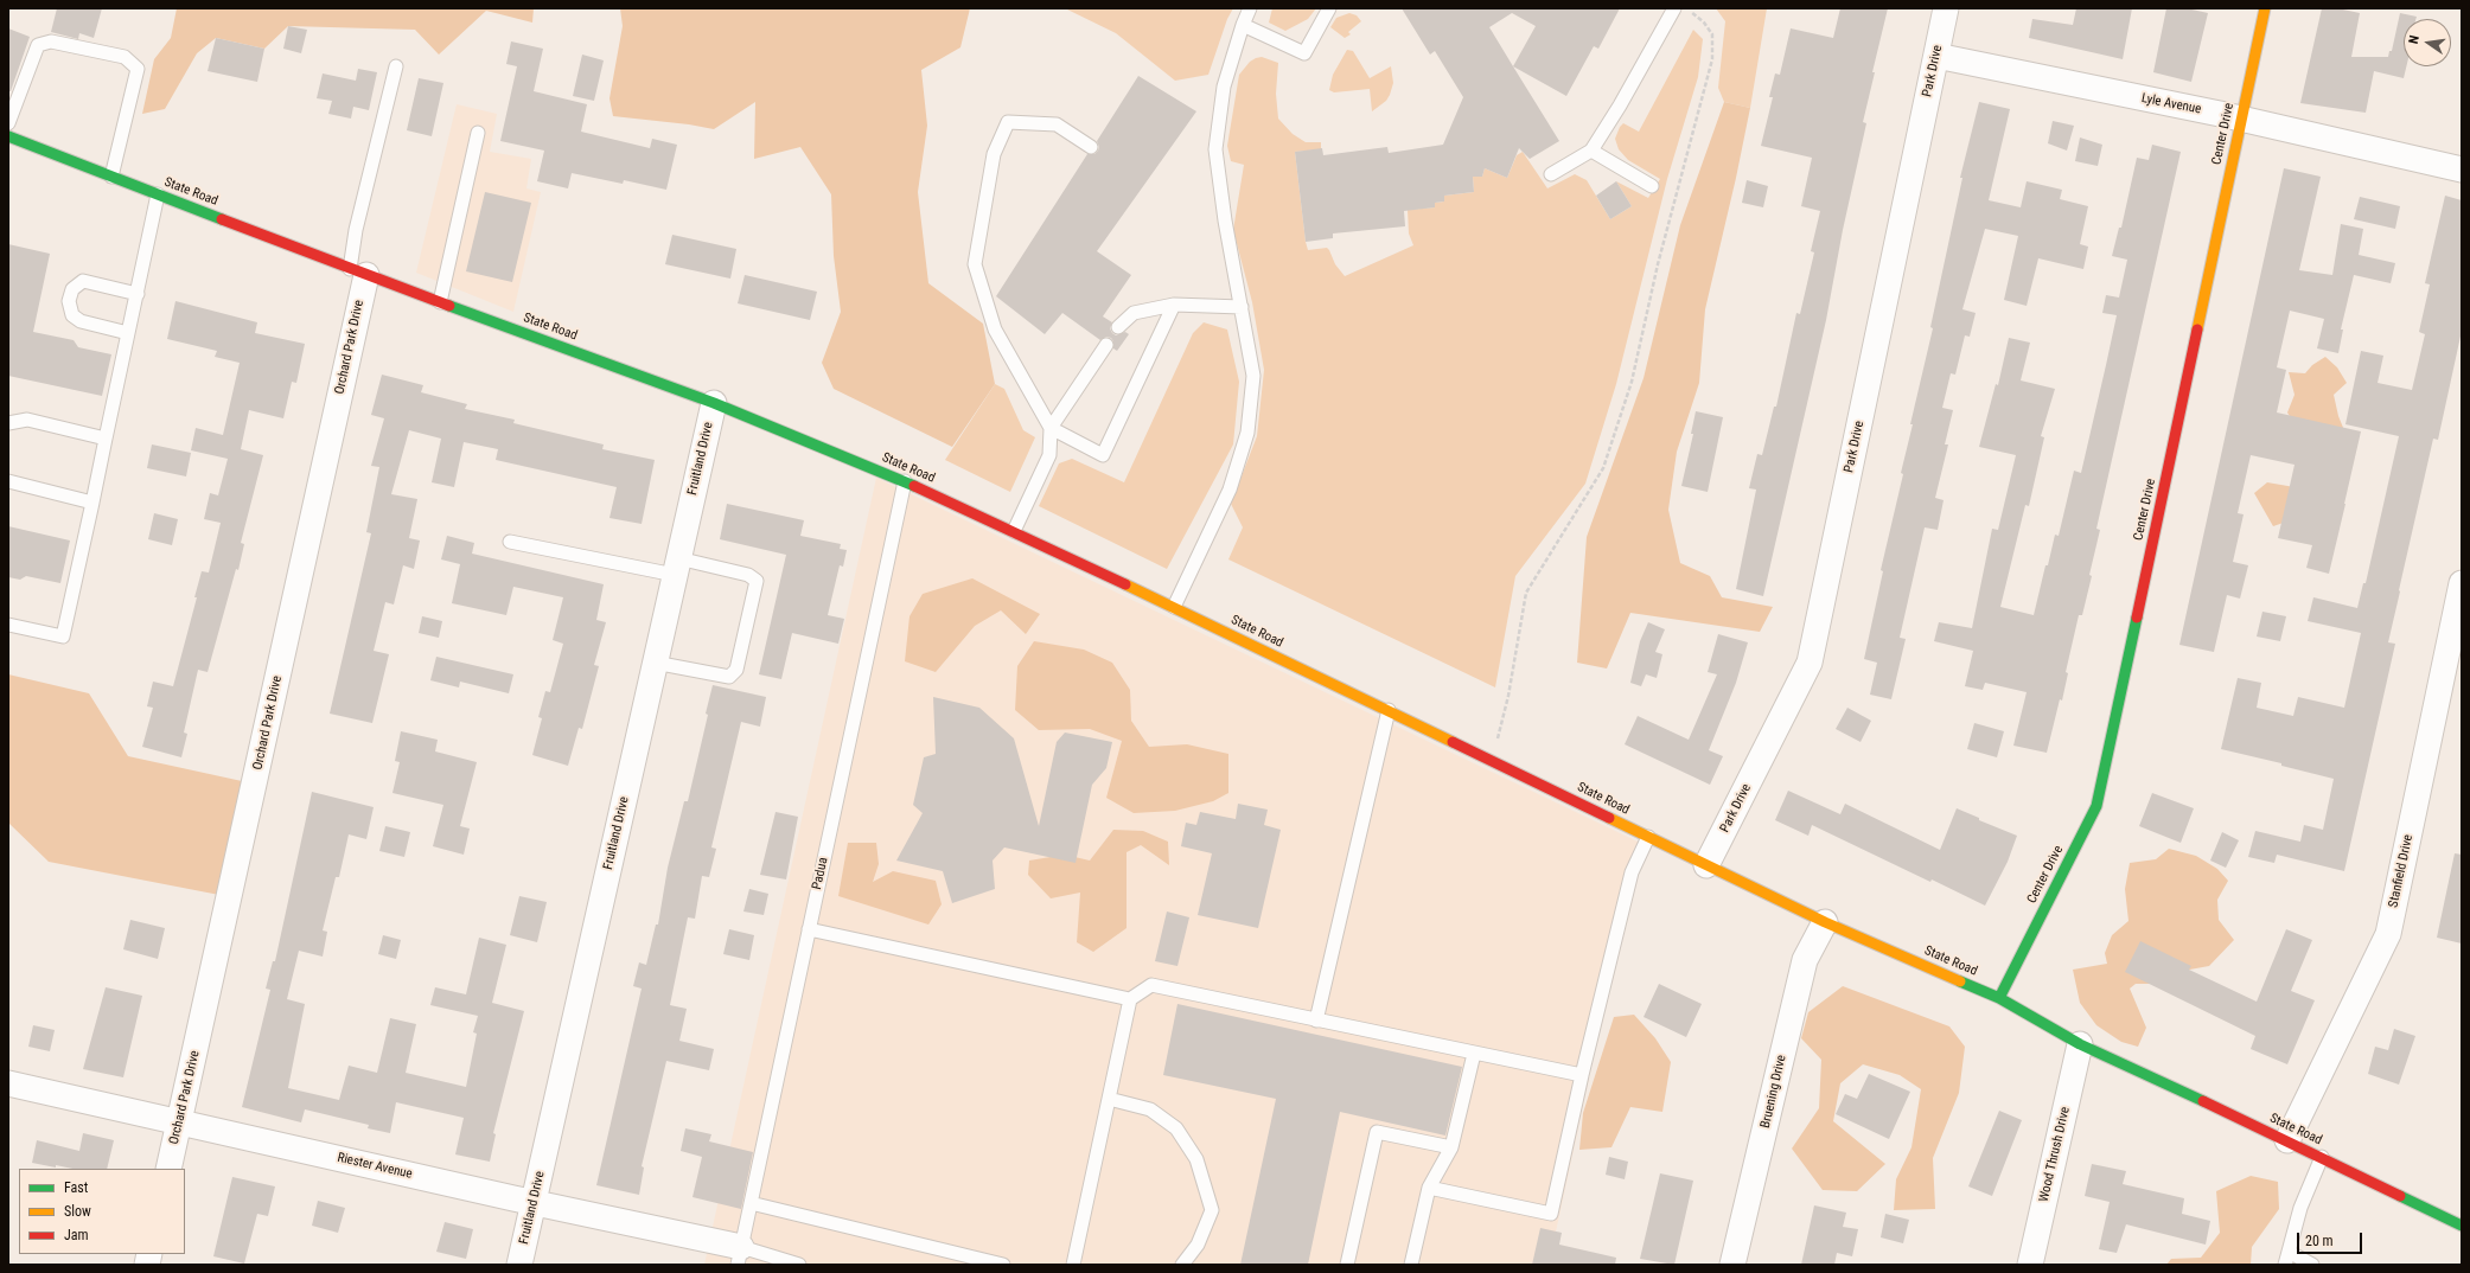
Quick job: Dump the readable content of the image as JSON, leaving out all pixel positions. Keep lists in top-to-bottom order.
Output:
{
  "streets": {
    "main road": ["Center Drive", "State Road"],
    "street": [
      "Park Drive",
      "Lyle Avenue",
      "Orchard Park Drive",
      "Fruitland Drive",
      "Stanfield Drive",
      "Bruening Drive",
      "Wood Thrush Drive",
      "Riester Avenue"
    ],
    "lane": ["Padua"]
  },
  "crossings": [
    ["Park Drive", "Lyle Avenue"],
    ["Park Drive", "State Road"],
    ["Lyle Avenue", "Center Drive"],
    ["Center Drive", "State Road"],
    ["State Road", "Orchard Park Drive"],
    ["State Road", "Fruitland Drive"],
    ["State Road", "Stanfield Drive"],
    ["State Road", "Padua"],
    ["State Road", "Bruening Drive"],
    ["State Road", "Wood Thrush Drive"],
    ["Orchard Park Drive", "Riester Avenue"],
    ["Fruitland Drive", "Riester Avenue"],
    ["Padua", "Riester Avenue"]
  ],
  "legend": ["Fast", "Slow", "Jam"],
  "scale_bar": "20 m",
  "north": "left"
}
